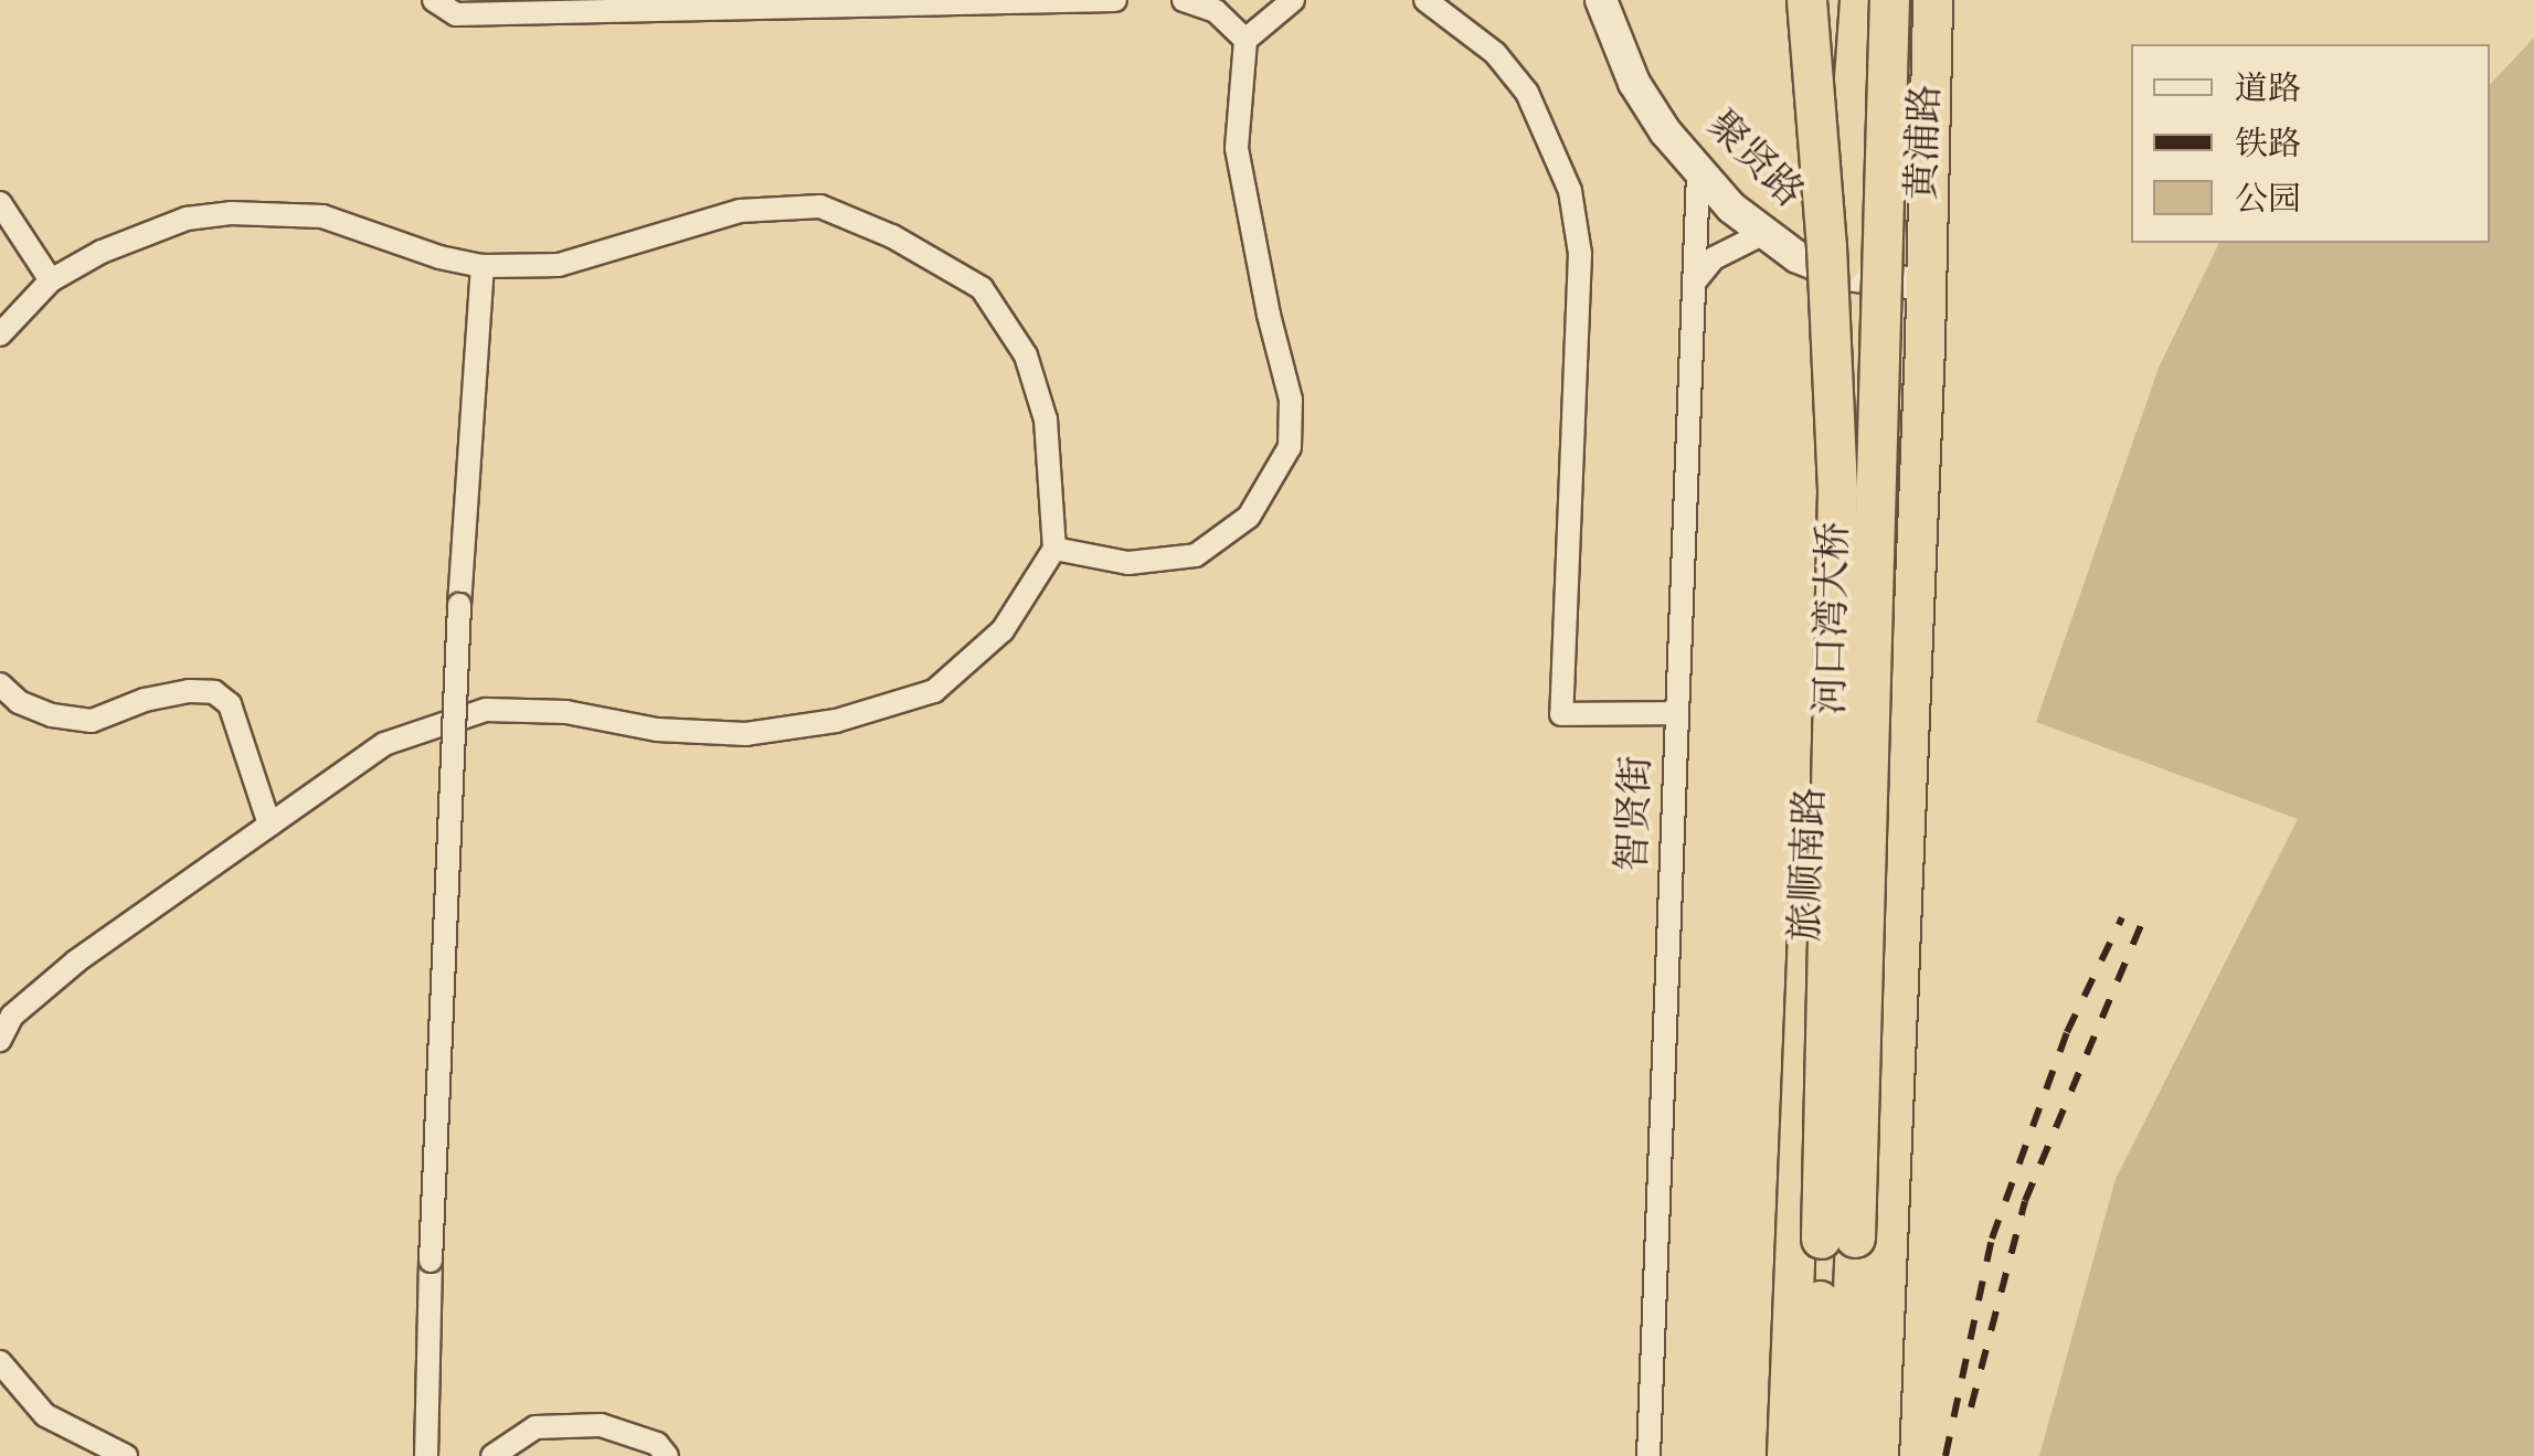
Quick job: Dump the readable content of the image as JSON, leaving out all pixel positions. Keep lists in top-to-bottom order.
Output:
{
  "streets": {
    "highway": ["黄浦路", "河口湾大桥", "旅顺南路"],
    "main road": ["聚贤路"],
    "street": ["智贤街"]
  },
  "crossings": [
    ["黄浦路", "聚贤路"],
    ["黄浦路", "旅顺南路"],
    ["聚贤路", "智贤街"],
    ["聚贤路", "旅顺南路"]
  ],
  "legend": ["道路", "铁路", "公园"]
}
